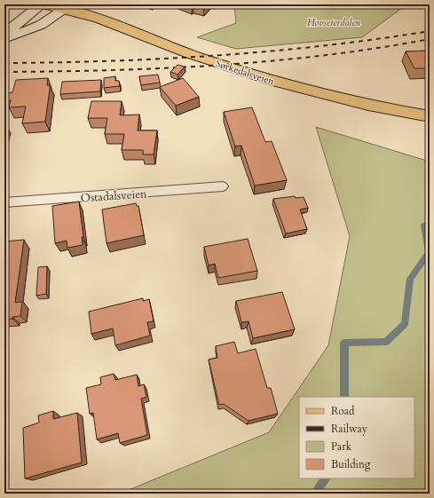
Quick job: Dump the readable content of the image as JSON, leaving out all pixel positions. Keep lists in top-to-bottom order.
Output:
{
  "streets": {
    "main road": ["Sørkedalsveien"],
    "lane": ["Ostadalsveien"]
  },
  "parks": ["Hovseterdalen"],
  "legend": [
    "Road",
    "Railway",
    "Park",
    "Building"
  ]
}
